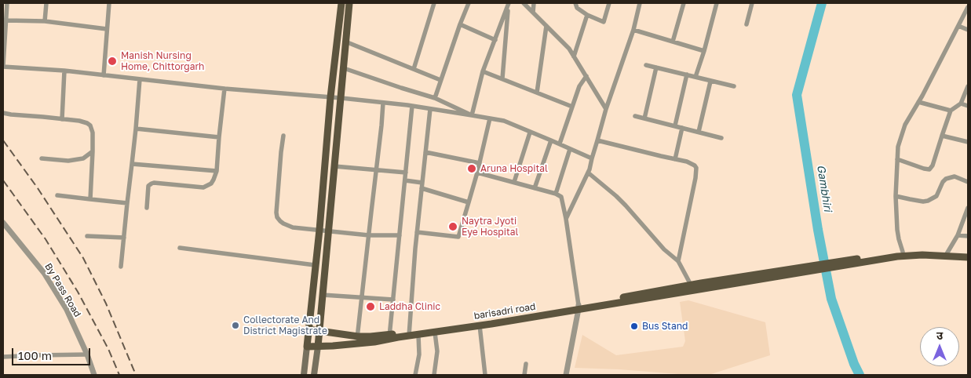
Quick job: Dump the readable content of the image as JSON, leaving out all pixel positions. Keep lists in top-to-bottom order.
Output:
{
  "streets": {
    "main road": ["barisadri road"],
    "street": ["By Pass Road"]
  },
  "water": ["Gambhiri"],
  "places": [
    "Manish Nursing Home, Chittorgarh",
    "Aruna Hospital",
    "Naytra Jyoti Eye Hospital",
    "Laddha Clinic",
    "Collectorate And District Magistrate",
    "Bus Stand"
  ],
  "scale_bar": "100 m",
  "north": "top"
}
